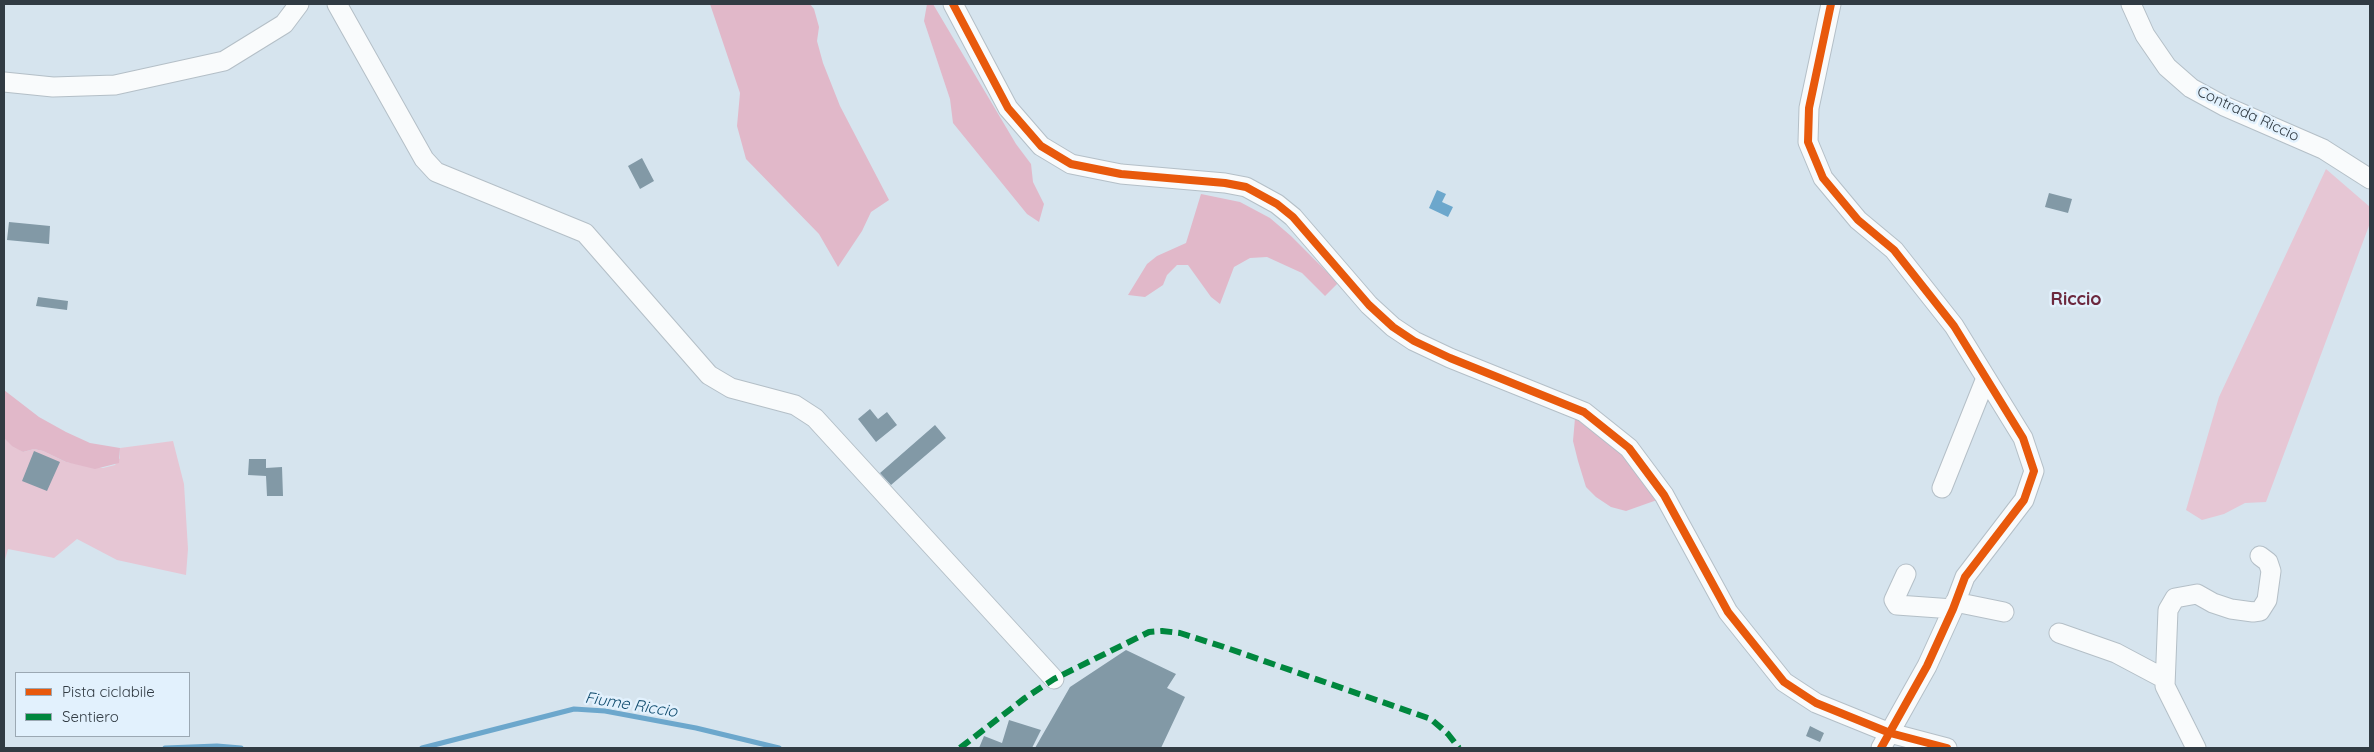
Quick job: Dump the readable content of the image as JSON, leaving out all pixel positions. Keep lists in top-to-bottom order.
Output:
{
  "streets": {
    "street": ["Contrada Riccio"]
  },
  "districts": ["Riccio"],
  "water": ["Fiume Riccio"],
  "legend": ["Pista ciclabile", "Sentiero"]
}
